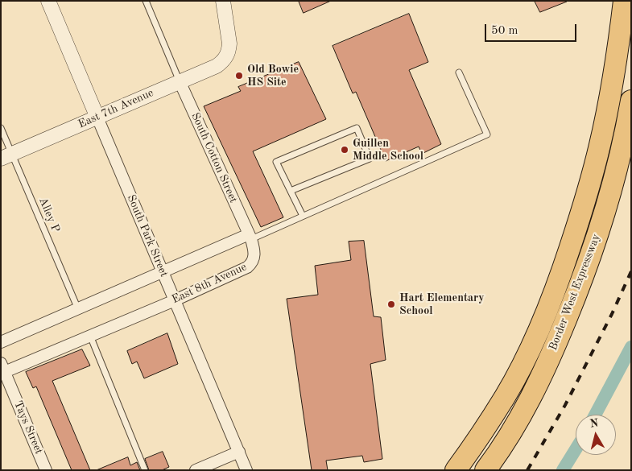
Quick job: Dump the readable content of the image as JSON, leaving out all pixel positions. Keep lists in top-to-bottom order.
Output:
{
  "streets": {
    "highway": ["Border West Expressway"],
    "street": [
      "East 7th Avenue",
      "South Cotton Street",
      "South Park Street",
      "East 8th Avenue",
      "Tays Street"
    ],
    "lane": ["Alley P"]
  },
  "crossings": [
    ["East 7th Avenue", "South Cotton Street"],
    ["East 7th Avenue", "Alley P"],
    ["East 7th Avenue", "South Park Street"],
    ["South Cotton Street", "East 8th Avenue"],
    ["South Park Street", "East 8th Avenue"],
    ["East 8th Avenue", "Tays Street"]
  ],
  "places": ["Old Bowie HS Site", "Guillen Middle School", "Hart Elementary School"],
  "scale_bar": "50 m",
  "north": "top"
}
